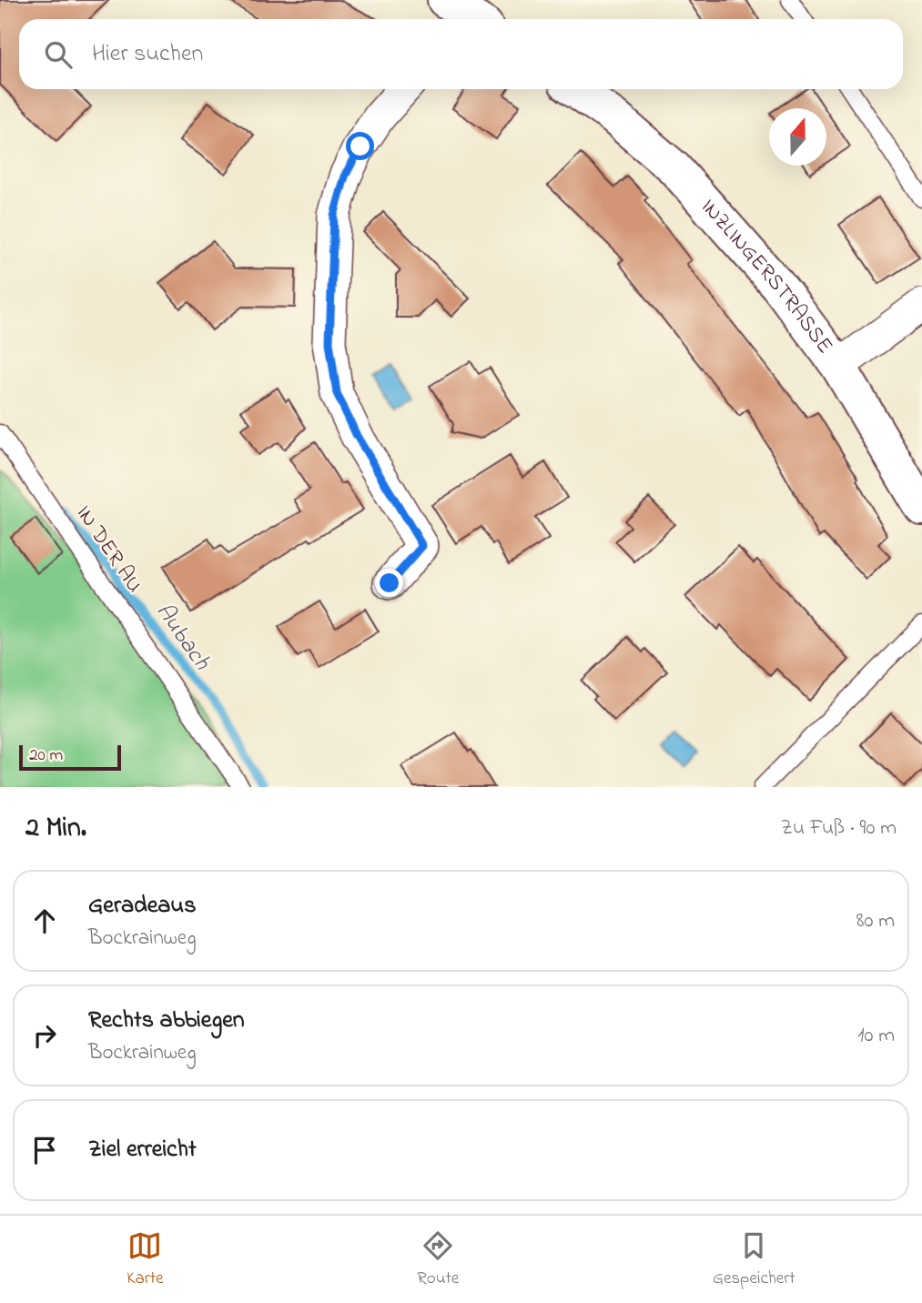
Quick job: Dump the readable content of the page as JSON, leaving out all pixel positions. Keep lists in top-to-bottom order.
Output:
{
  "streets": {
    "street": ["INZLINGERSTRASSE"],
    "lane": ["IN DER AU"]
  },
  "water": ["Aubach"],
  "scale_bar": "20 m",
  "north": "top",
  "page": {
    "search": "Hier suchen",
    "scale": "20 m",
    "heading": ["2 Min.", "Zu Fuß · 90 m"],
    "list": [
      ["Geradeaus", "Bockrainweg", "80 m"],
      ["Rechts abbiegen", "Bockrainweg", "10 m"],
      "Ziel erreicht"
    ],
    "nav": ["Karte", "Route", "Gespeichert"]
  }
}
